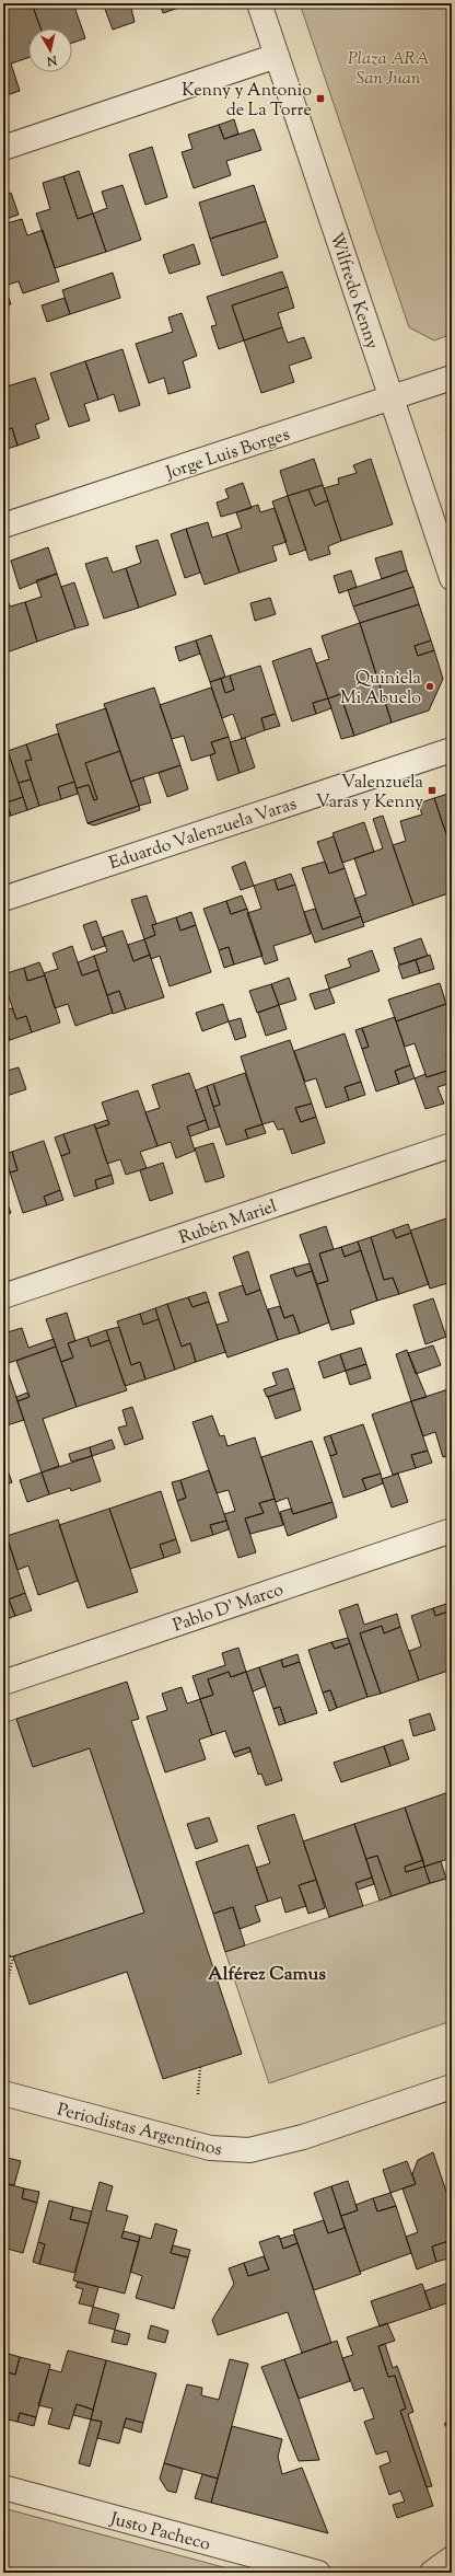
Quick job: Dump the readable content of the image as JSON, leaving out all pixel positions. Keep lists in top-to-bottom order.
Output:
{
  "streets": {
    "street": [
      "Wilfredo Kenny",
      "Jorge Luis Borges",
      "Eduardo Valenzuela Varas",
      "Rubén Mariel",
      "Pablo D' Marco",
      "Periodistas Argentinos",
      "Justo Pacheco"
    ]
  },
  "crossings": [
    ["Wilfredo Kenny", "Jorge Luis Borges"]
  ],
  "districts": ["Alférez Camus"],
  "parks": ["Plaza ARA San Juan"],
  "places": {
    "transit": ["Kenny y Antonio de La Torre", "Valenzuela Varas y Kenny"],
    "other": ["Quiniela Mi Abuelo"]
  },
  "north": "bottom"
}
